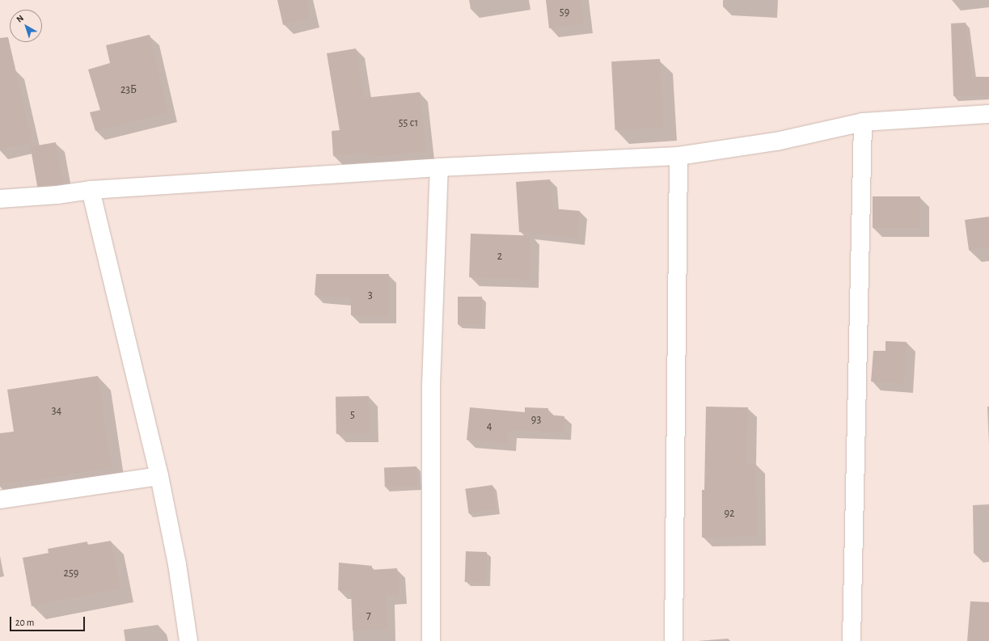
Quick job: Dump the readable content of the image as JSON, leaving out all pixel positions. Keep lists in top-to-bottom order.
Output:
{
  "house_numbers": [
    "59",
    "23Б",
    "55 с1",
    "2",
    "3",
    "34",
    "5",
    "93",
    "4",
    "92",
    "259",
    "7"
  ],
  "scale_bar": "20 m",
  "north": "top left"
}
